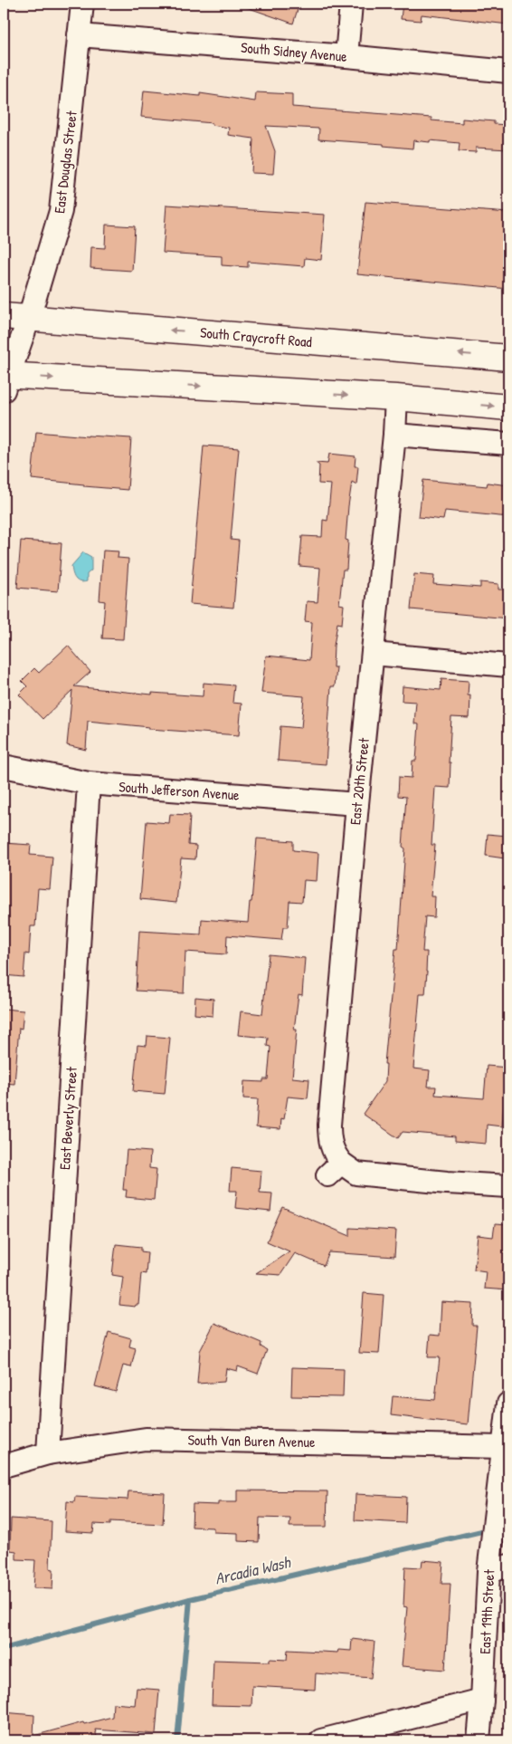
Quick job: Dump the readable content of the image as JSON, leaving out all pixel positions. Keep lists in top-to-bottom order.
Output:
{
  "streets": {
    "main road": ["South Craycroft Road"],
    "street": [
      "South Sidney Avenue",
      "East Douglas Street",
      "East 20th Street",
      "South Jefferson Avenue",
      "East Beverly Street",
      "South Van Buren Avenue",
      "East 19th Street"
    ]
  },
  "crossings": [
    ["South Sidney Avenue", "East Douglas Street"],
    ["East Douglas Street", "South Craycroft Road"],
    ["East 20th Street", "South Jefferson Avenue"],
    ["South Jefferson Avenue", "East Beverly Street"],
    ["East Beverly Street", "South Van Buren Avenue"],
    ["South Van Buren Avenue", "East 19th Street"]
  ],
  "water": ["Arcadia Wash"]
}
